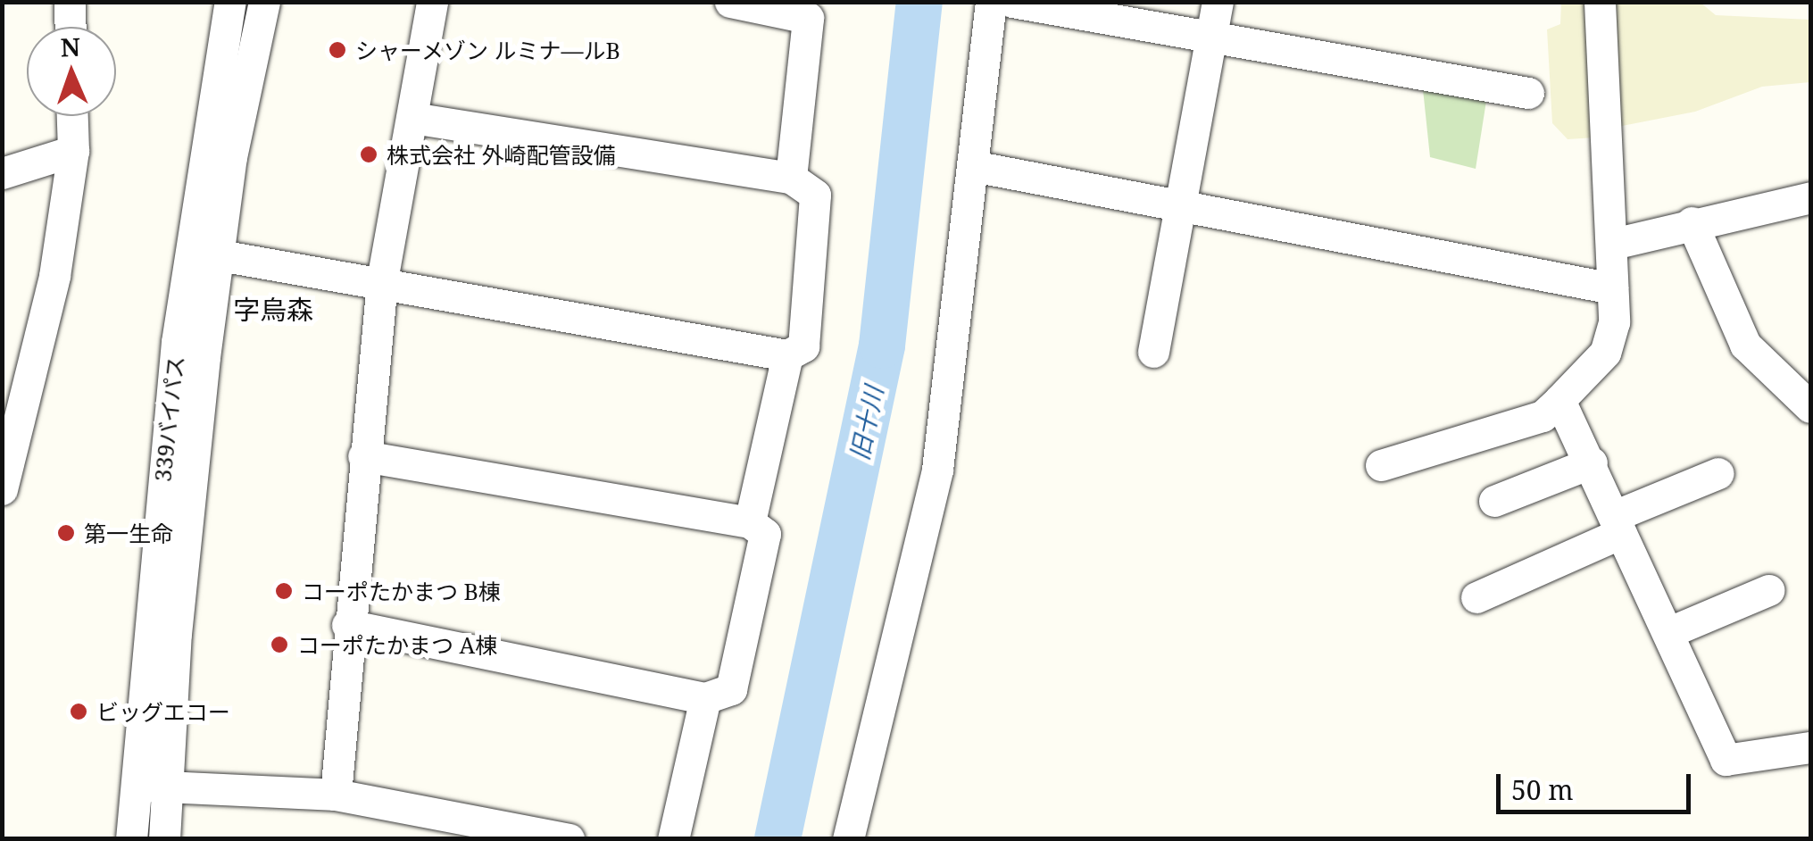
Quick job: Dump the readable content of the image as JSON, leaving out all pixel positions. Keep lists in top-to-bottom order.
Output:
{
  "streets": {
    "street": ["339バイパス"]
  },
  "districts": ["字烏森"],
  "water": ["旧十川"],
  "places": [
    "シャーメゾン ルミナ―ルB",
    "株式会社 外崎配管設備",
    "第一生命",
    "コーポたかまつ B棟",
    "コーポたかまつ A棟",
    "ビッグエコー"
  ],
  "scale_bar": "50 m",
  "north": "top"
}
